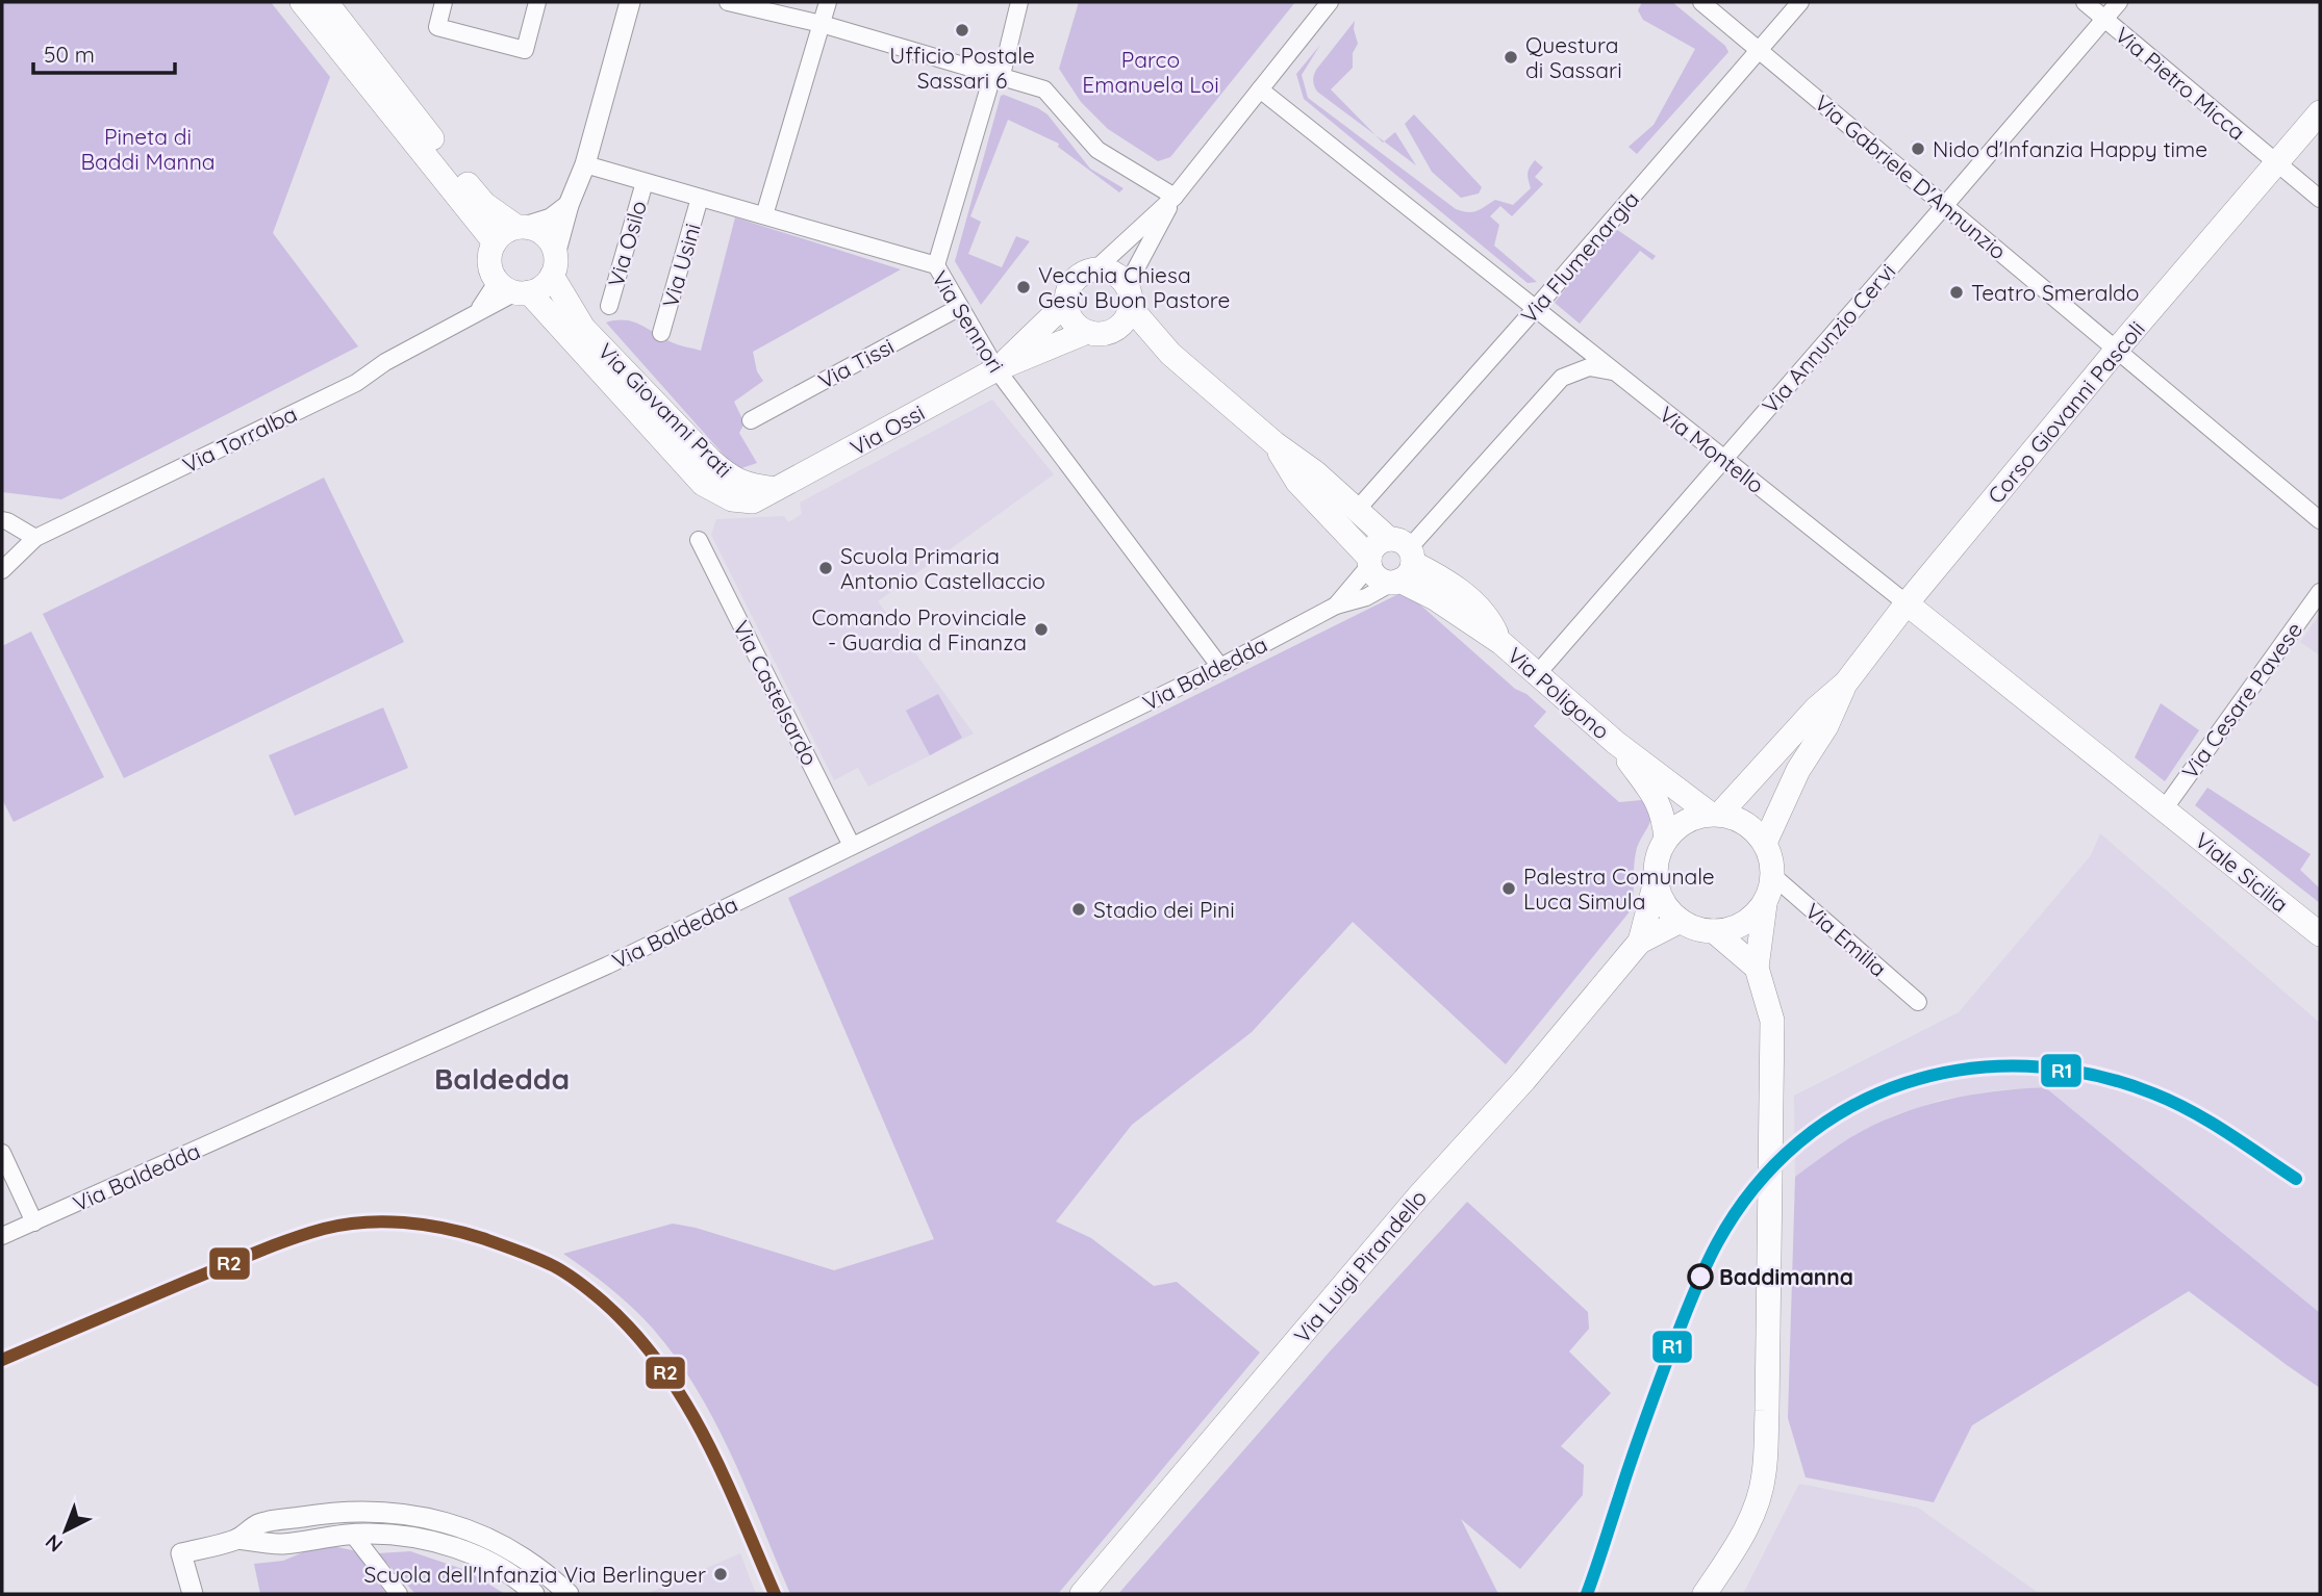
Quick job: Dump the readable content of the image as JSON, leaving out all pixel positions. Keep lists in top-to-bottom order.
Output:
{
  "streets": {
    "main road": [
      "Via Giovanni Prati",
      "Corso Giovanni Pascoli",
      "Via Ossi",
      "Via Montello",
      "Via Poligono",
      "Viale Sicilia",
      "Via Luigi Pirandello"
    ],
    "street": [
      "Via Pietro Micca",
      "Via Gabriele D'Annunzio",
      "Via Osilo",
      "Via Flumenargia",
      "Via Usini",
      "Via Sennori",
      "Via Annunzio Cervi",
      "Via Tissi",
      "Via Torralba",
      "Via Baldedda",
      "Via Castelsardo",
      "Via Cesare Pavese",
      "Via Emilia"
    ]
  },
  "crossings": [
    ["Via Pietro Micca", "Via Annunzio Cervi"],
    ["Via Pietro Micca", "Corso Giovanni Pascoli"],
    ["Via Gabriele D'Annunzio", "Via Flumenargia"],
    ["Via Gabriele D'Annunzio", "Via Annunzio Cervi"],
    ["Via Gabriele D'Annunzio", "Corso Giovanni Pascoli"],
    ["Via Osilo", "Via Sennori"],
    ["Via Flumenargia", "Via Montello"],
    ["Via Flumenargia", "Via Poligono"],
    ["Via Usini", "Via Sennori"],
    ["Via Sennori", "Via Tissi"],
    ["Via Sennori", "Via Ossi"],
    ["Via Sennori", "Via Baldedda"],
    ["Via Annunzio Cervi", "Via Montello"],
    ["Via Annunzio Cervi", "Via Poligono"],
    ["Via Giovanni Prati", "Via Ossi"],
    ["Via Giovanni Prati", "Via Torralba"],
    ["Corso Giovanni Pascoli", "Via Montello"],
    ["Corso Giovanni Pascoli", "Via Poligono"],
    ["Corso Giovanni Pascoli", "Via Emilia"],
    ["Corso Giovanni Pascoli", "Via Luigi Pirandello"],
    ["Via Ossi", "Via Poligono"],
    ["Via Montello", "Via Baldedda"],
    ["Via Montello", "Via Cesare Pavese"],
    ["Via Montello", "Viale Sicilia"],
    ["Via Baldedda", "Via Castelsardo"],
    ["Via Baldedda", "Via Poligono"],
    ["Via Poligono", "Via Emilia"],
    ["Via Poligono", "Via Luigi Pirandello"],
    ["Via Cesare Pavese", "Viale Sicilia"],
    ["Via Emilia", "Via Luigi Pirandello"]
  ],
  "districts": ["Baldedda"],
  "parks": ["Parco Emanuela Loi", "Pineta di Baddi Manna"],
  "places": [
    "Ufficio Postale Sassari 6",
    "Questura di Sassari",
    "Nido d'Infanzia Happy time",
    "Vecchia Chiesa Gesù Buon Pastore",
    "Teatro Smeraldo",
    "Scuola Primaria Antonio Castellaccio",
    "Comando Provinciale - Guardia d Finanza",
    "Palestra Comunale Luca Simula",
    "Stadio dei Pini",
    "Baddimanna",
    "Scuola dell'Infanzia Via Berlinguer"
  ],
  "lines": ["transit line R1", "transit line R2"],
  "scale_bar": "50 m",
  "north": "bottom left"
}
